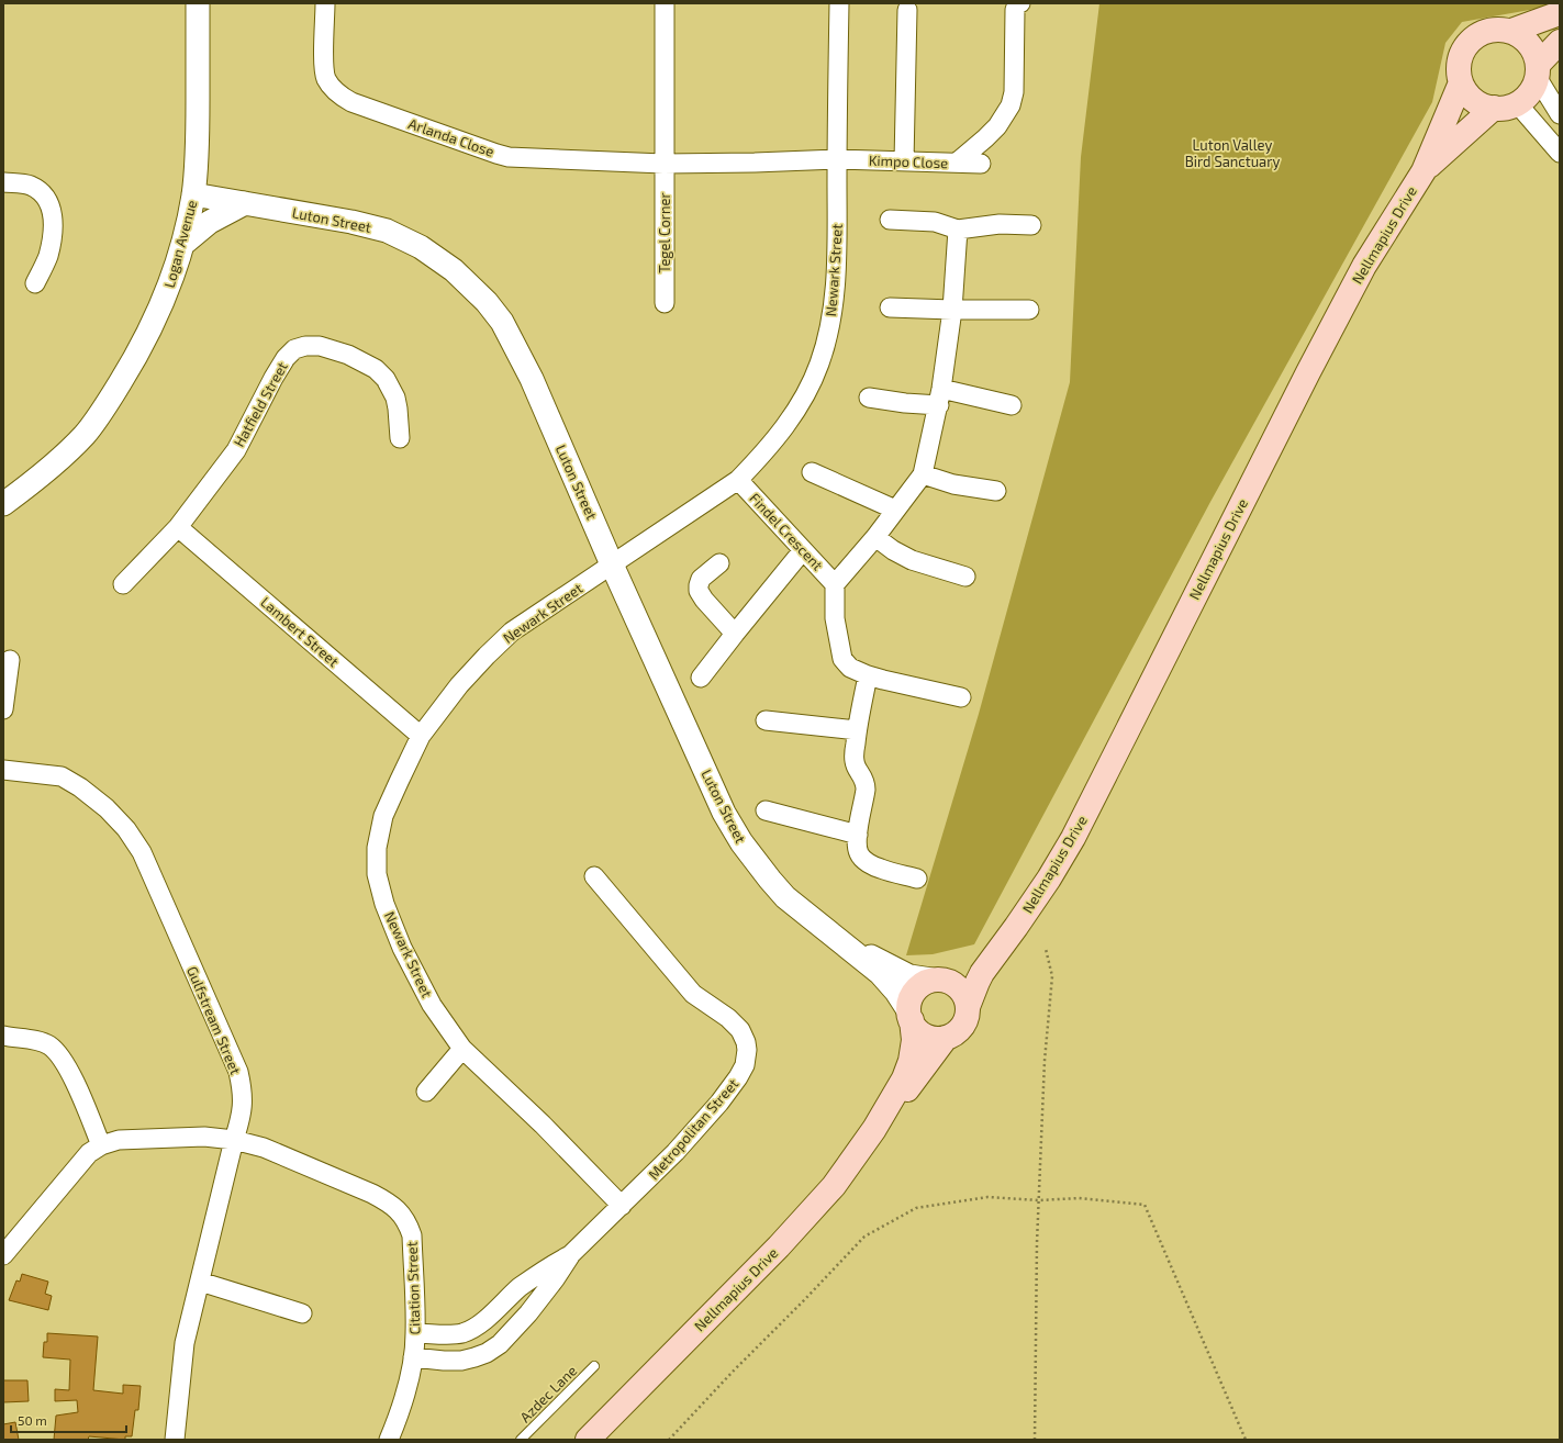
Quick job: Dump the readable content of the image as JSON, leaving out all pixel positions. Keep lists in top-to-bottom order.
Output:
{
  "streets": {
    "main road": ["Nellmapius Drive"],
    "street": [
      "Arlanda Close",
      "Kimpo Close",
      "Luton Street",
      "Tegel Corner",
      "Logan Avenue",
      "Newark Street",
      "Hatfield Street",
      "Findel Crescent",
      "Lambert Street",
      "Gulfstream Street",
      "Metropolitan Street",
      "Citation Street"
    ],
    "lane": ["Azdec Lane"]
  },
  "crossings": [
    ["Arlanda Close", "Kimpo Close"],
    ["Arlanda Close", "Tegel Corner"],
    ["Arlanda Close", "Newark Street"],
    ["Kimpo Close", "Newark Street"],
    ["Luton Street", "Nellmapius Drive"],
    ["Luton Street", "Logan Avenue"],
    ["Luton Street", "Newark Street"],
    ["Newark Street", "Findel Crescent"],
    ["Newark Street", "Lambert Street"],
    ["Newark Street", "Metropolitan Street"],
    ["Hatfield Street", "Lambert Street"],
    ["Gulfstream Street", "Citation Street"],
    ["Metropolitan Street", "Citation Street"]
  ],
  "parks": ["Luton Valley Bird Sanctuary"],
  "scale_bar": "50 m"
}
